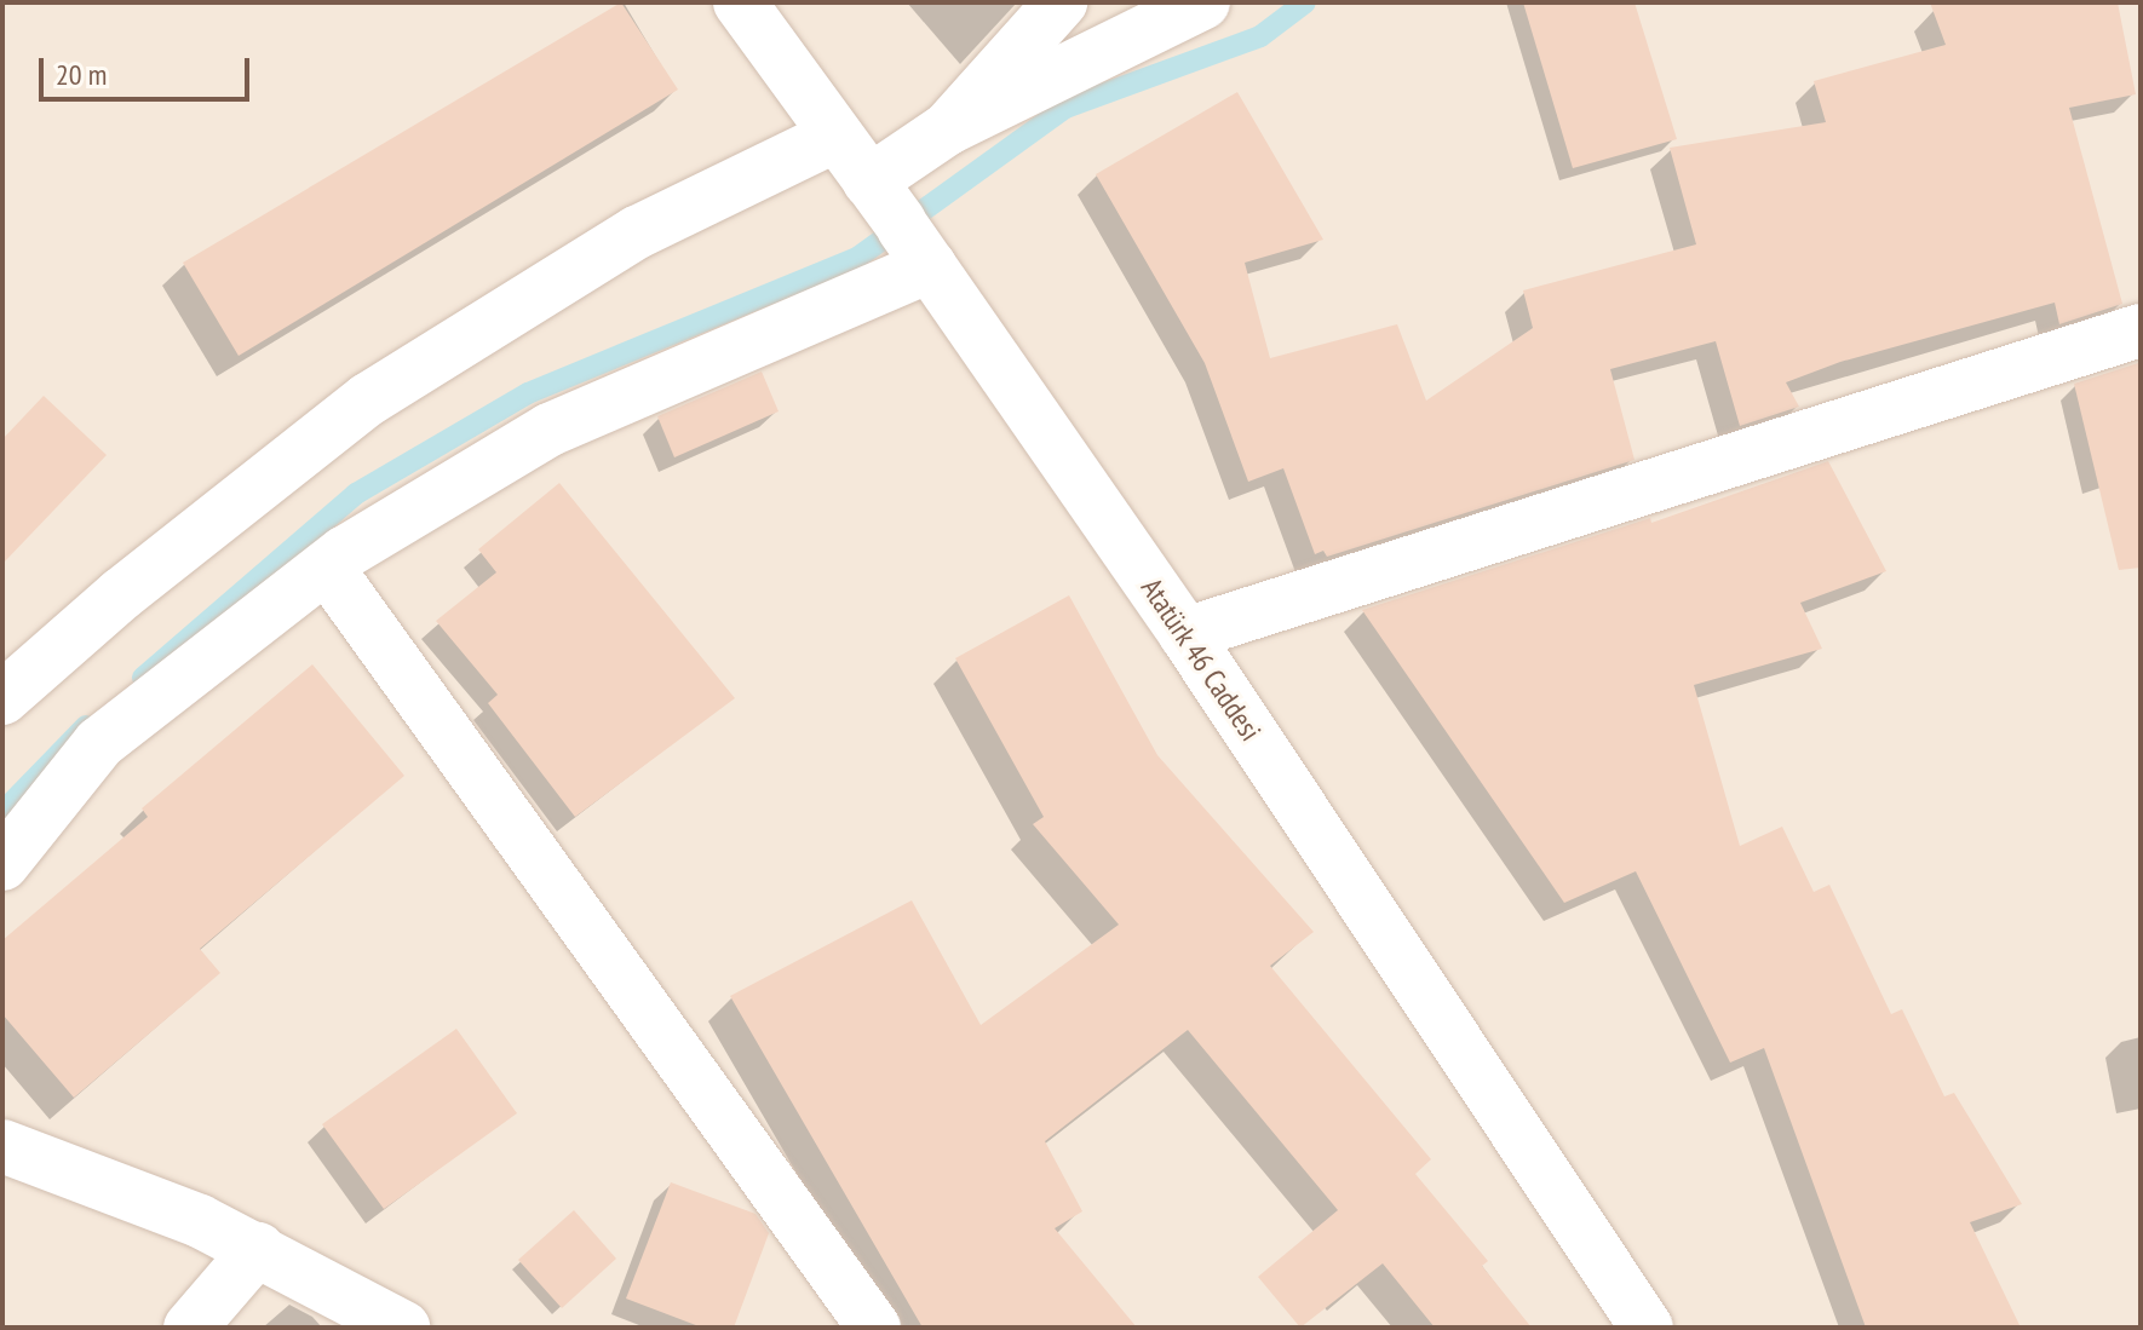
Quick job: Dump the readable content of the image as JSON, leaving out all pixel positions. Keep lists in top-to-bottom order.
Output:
{
  "streets": {
    "street": ["Atatürk 46 Caddesi"]
  },
  "scale_bar": "20 m"
}
